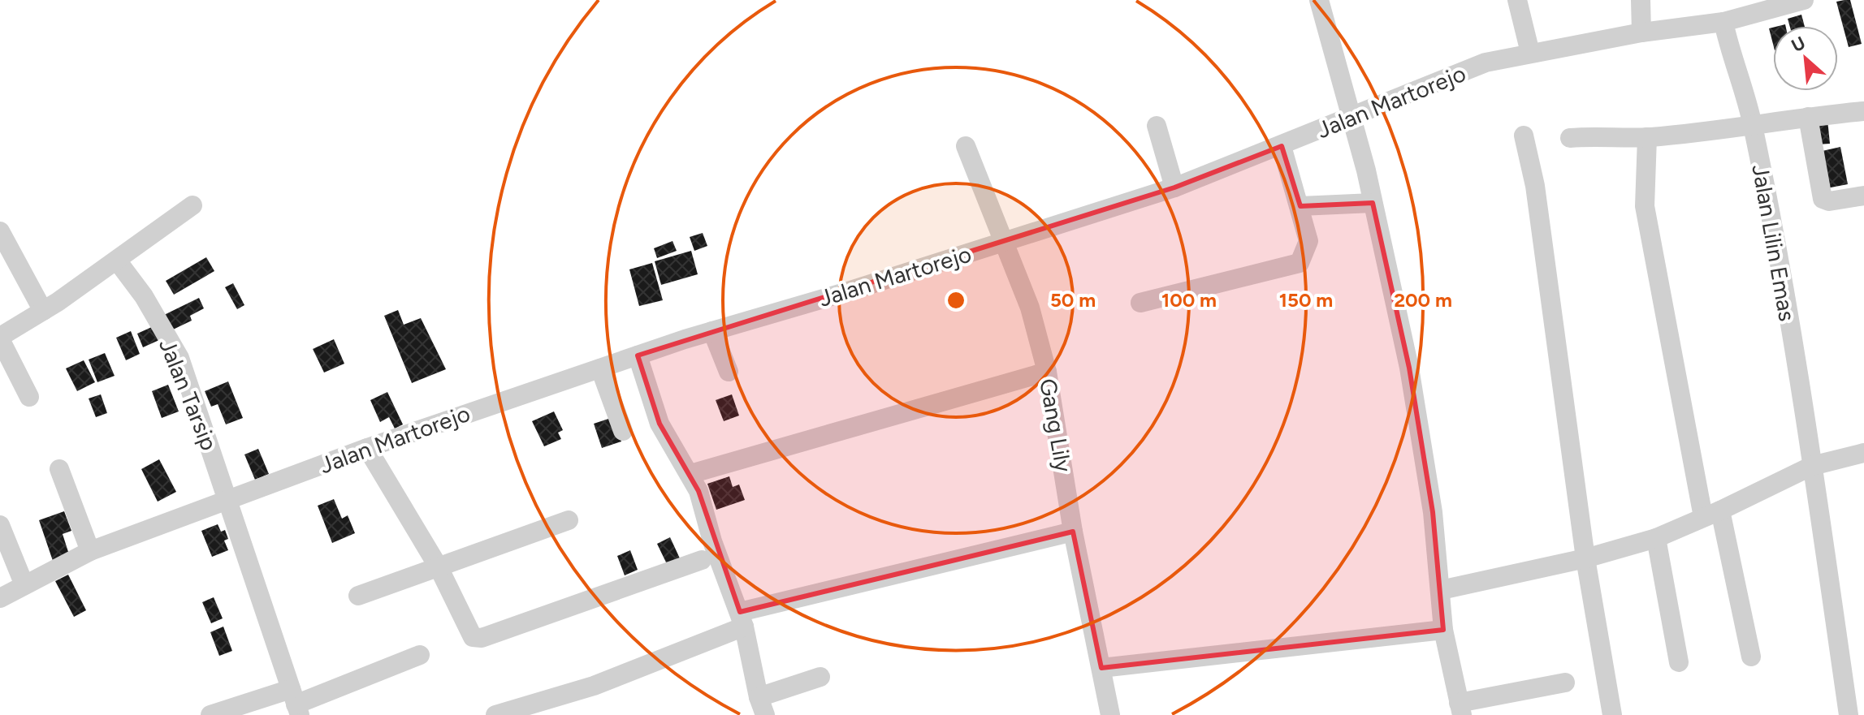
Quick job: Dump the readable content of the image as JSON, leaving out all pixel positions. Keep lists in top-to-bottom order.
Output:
{
  "streets": {
    "street": [
      "Jalan Martorejo",
      "Jalan Lilin Emas",
      "Jalan Tarsip",
      "Gang Lily"
    ]
  },
  "crossings": [
    ["Jalan Martorejo", "Jalan Lilin Emas"],
    ["Jalan Martorejo", "Jalan Tarsip"],
    ["Jalan Martorejo", "Gang Lily"]
  ],
  "north": "top left",
  "rings": [
    "50 m",
    "100 m",
    "150 m",
    "200 m"
  ]
}
